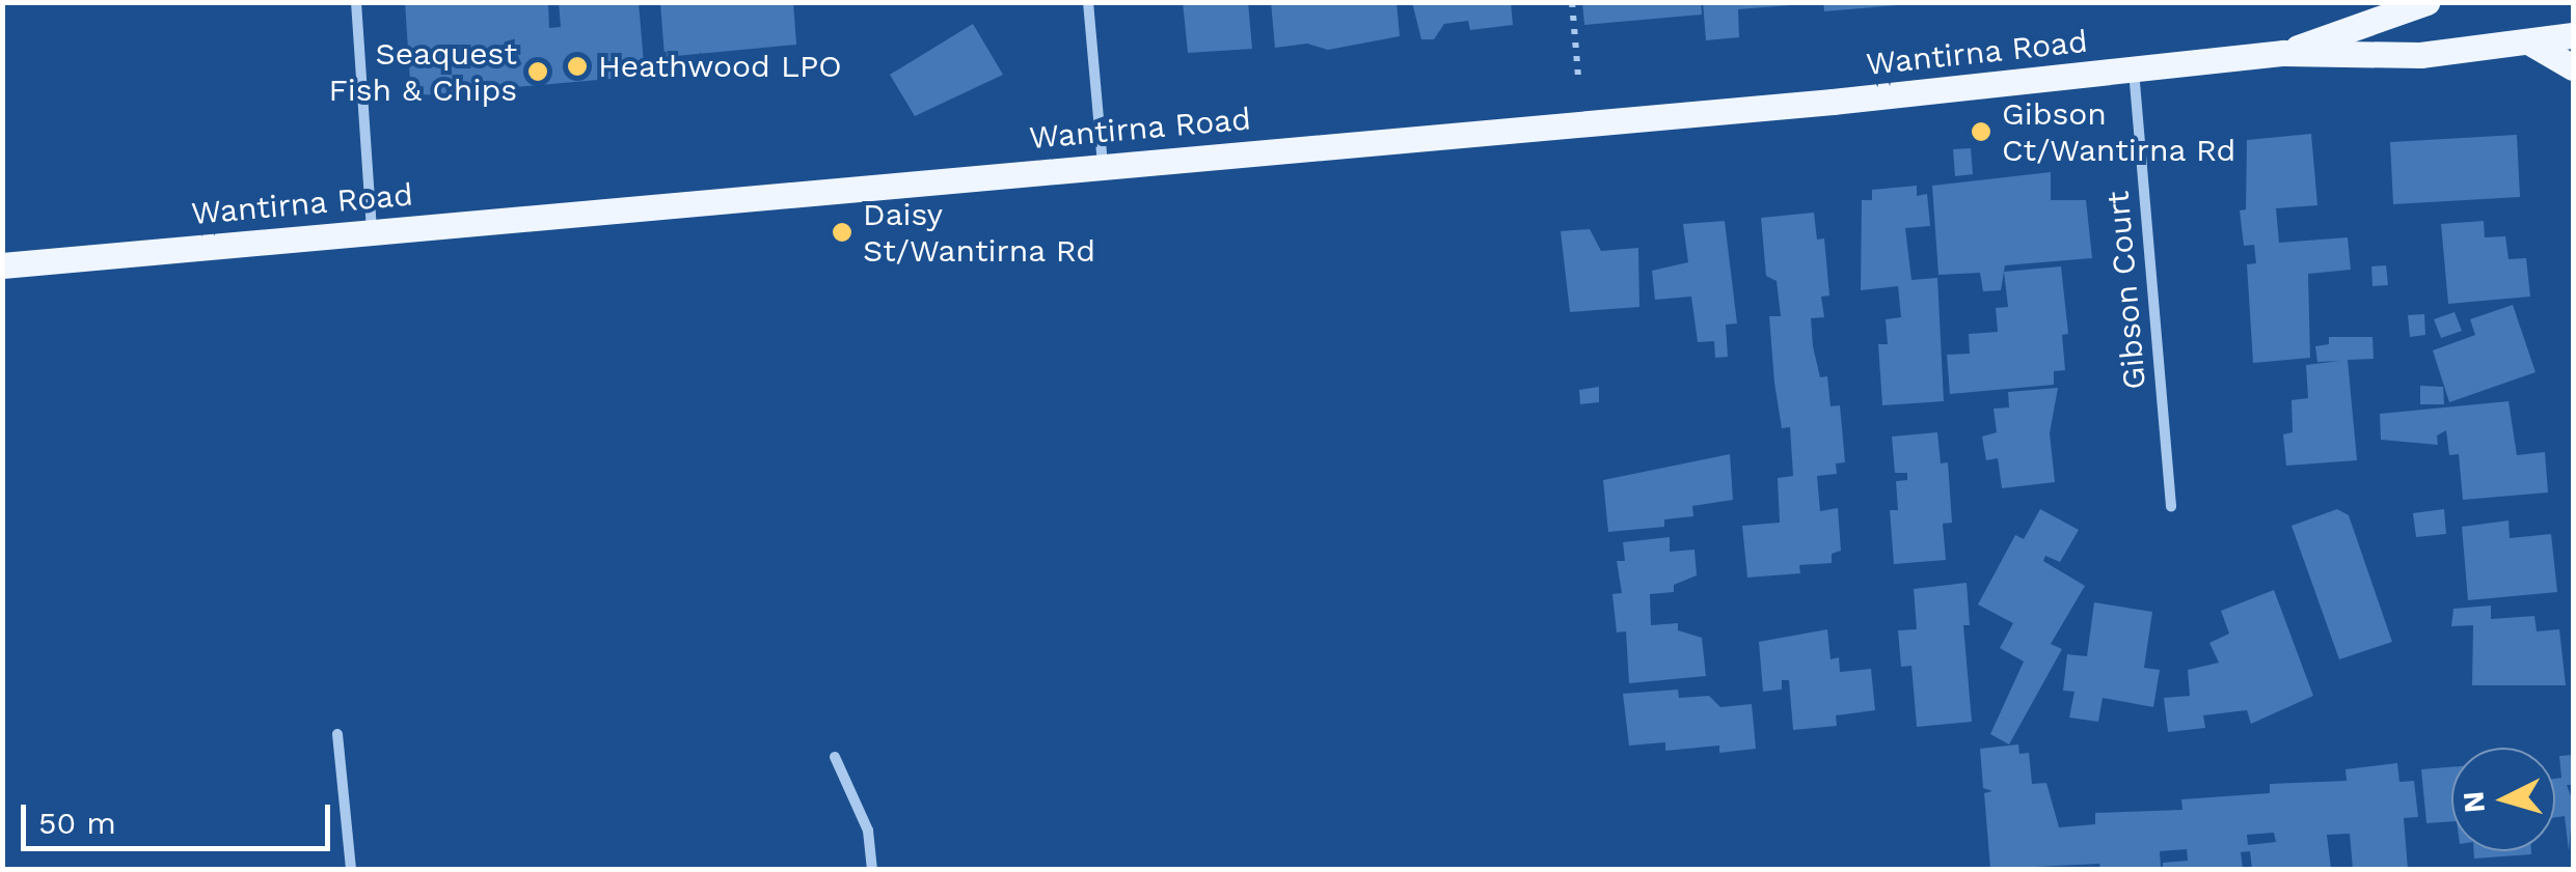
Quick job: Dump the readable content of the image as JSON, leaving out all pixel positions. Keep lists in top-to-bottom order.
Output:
{
  "streets": {
    "main road": ["Wantirna Road"],
    "street": ["Gibson Court"]
  },
  "crossings": [
    ["Wantirna Road", "Gibson Court"]
  ],
  "places": [
    "Heathwood LPO",
    "Seaquest Fish & Chips",
    "Gibson Ct/Wantirna Rd",
    "Daisy St/Wantirna Rd"
  ],
  "scale_bar": "50 m",
  "north": "left"
}
